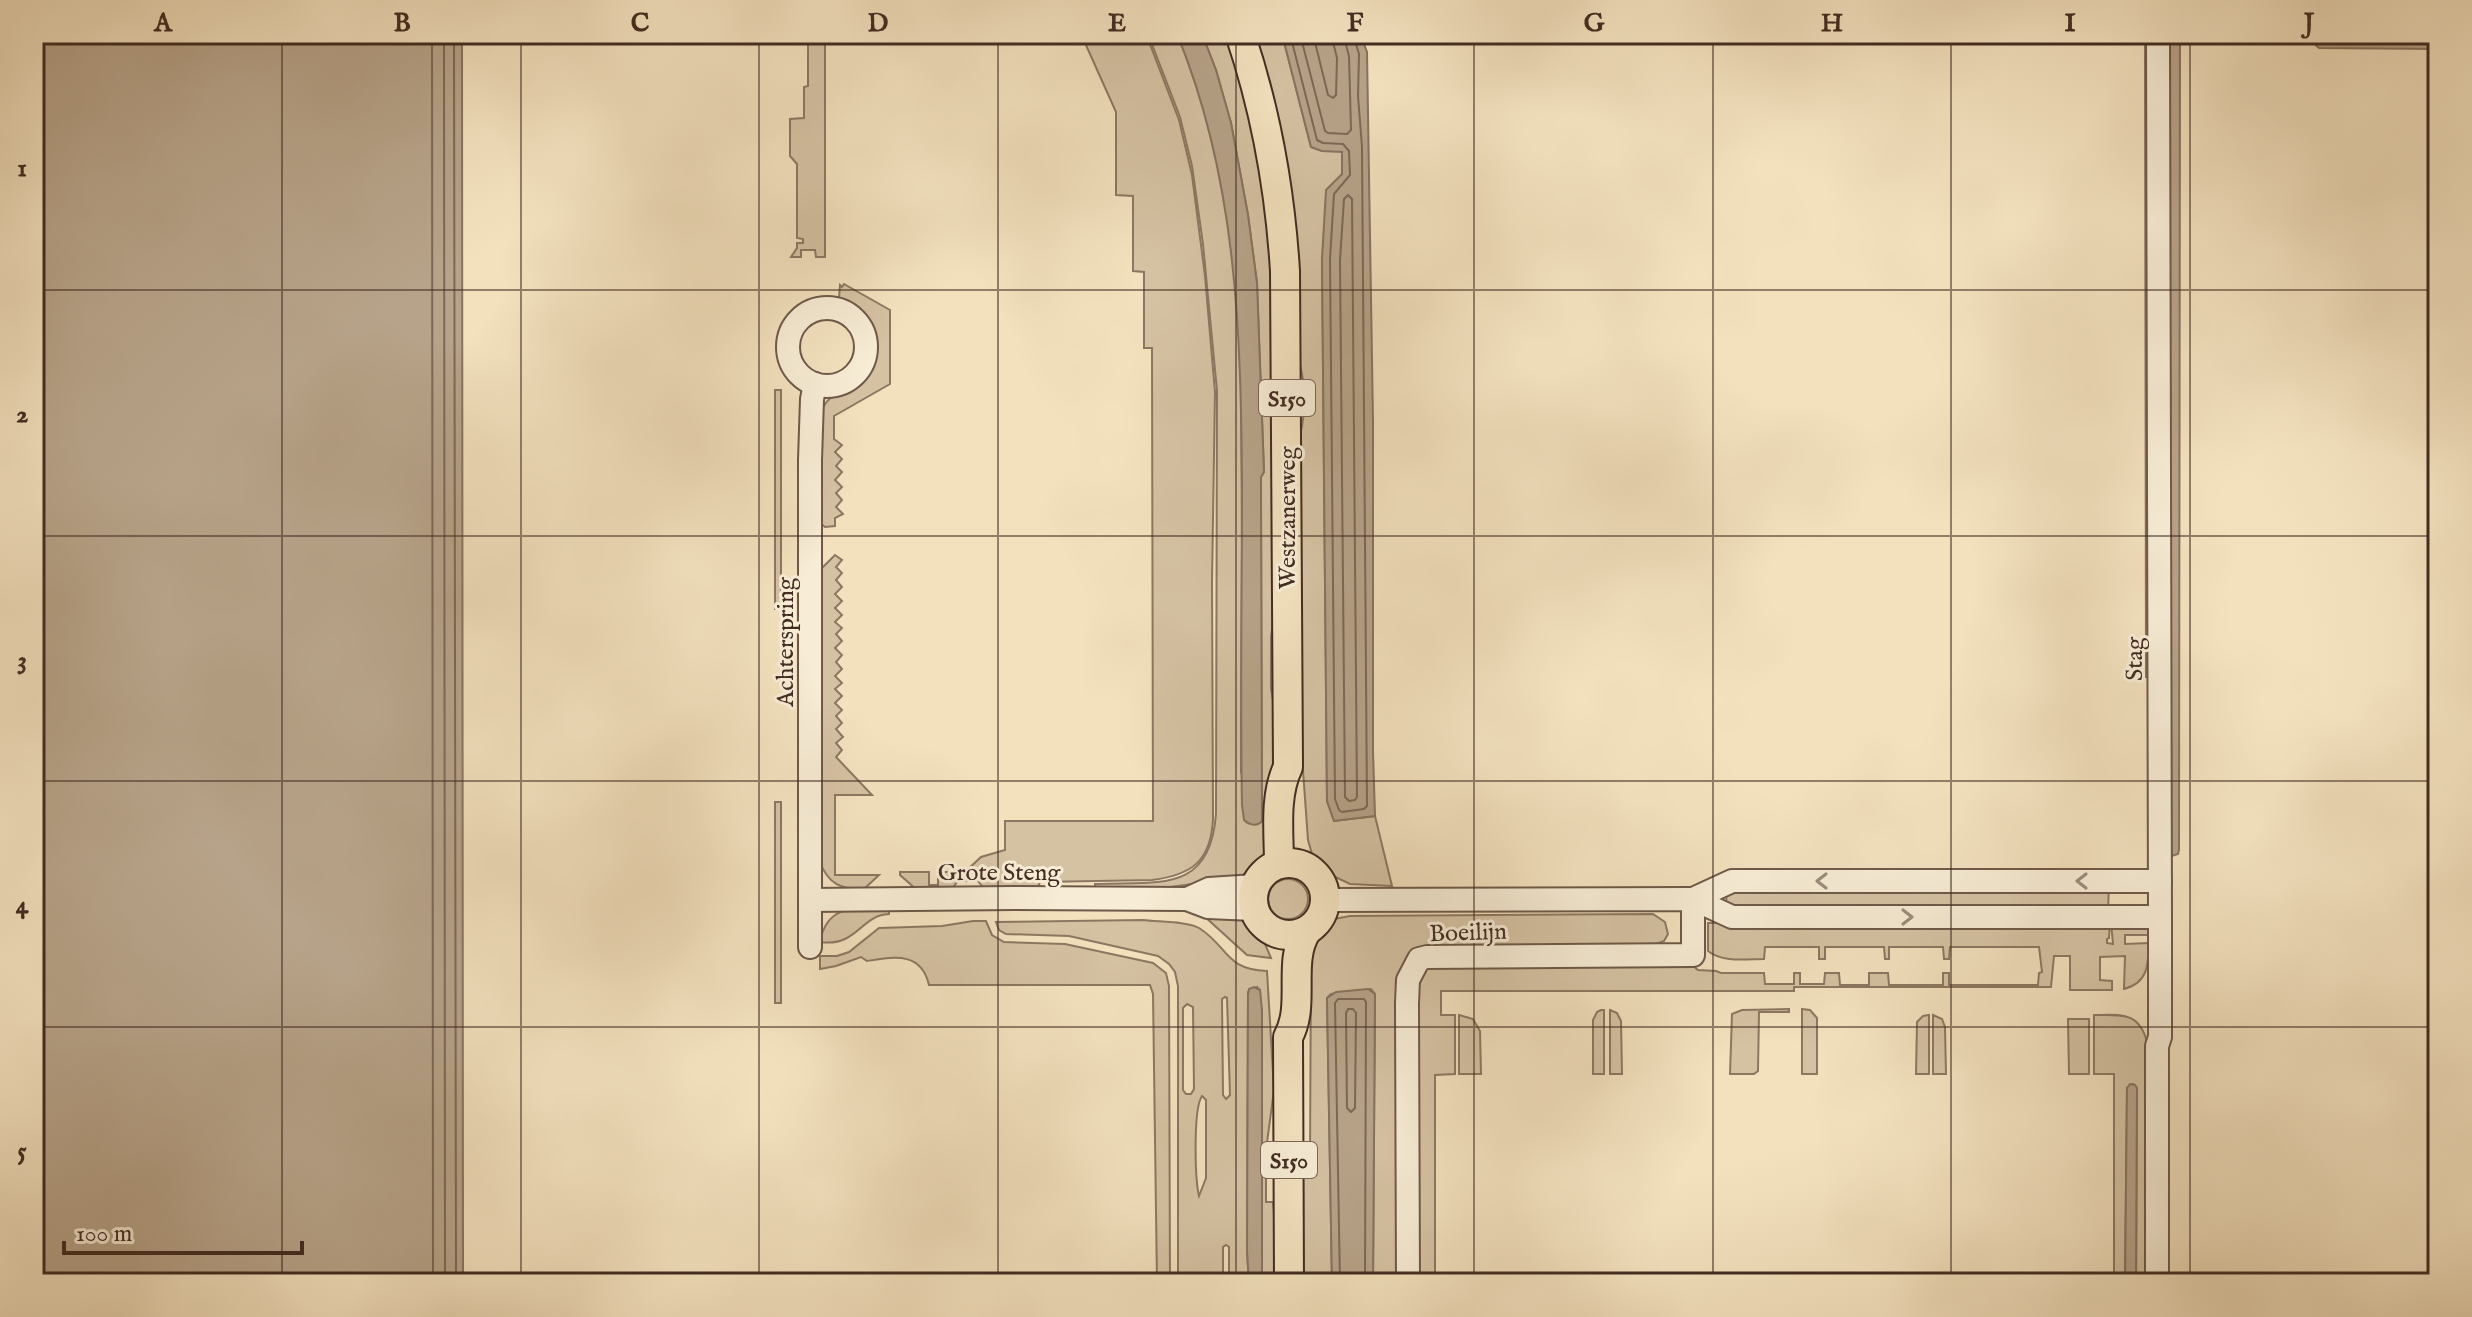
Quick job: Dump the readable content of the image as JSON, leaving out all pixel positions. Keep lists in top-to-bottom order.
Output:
{
  "streets": {
    "main road": ["S150", "Westzanerweg"],
    "street": [
      "Achterspring",
      "Stag",
      "Grote Steng",
      "Boeilijn"
    ]
  },
  "crossings": [
    ["S150", "Westzanerweg"],
    ["S150", "Grote Steng"],
    ["S150", "Boeilijn"],
    ["Westzanerweg", "Grote Steng"],
    ["Westzanerweg", "Boeilijn"],
    ["Achterspring", "Grote Steng"],
    ["Stag", "Boeilijn"],
    ["Grote Steng", "Boeilijn"]
  ],
  "scale_bar": "100 m",
  "grid": {
    "columns": [
      "A",
      "B",
      "C",
      "D",
      "E",
      "F",
      "G",
      "H",
      "I",
      "J"
    ],
    "rows": [
      "1",
      "2",
      "3",
      "4",
      "5"
    ]
  }
}
